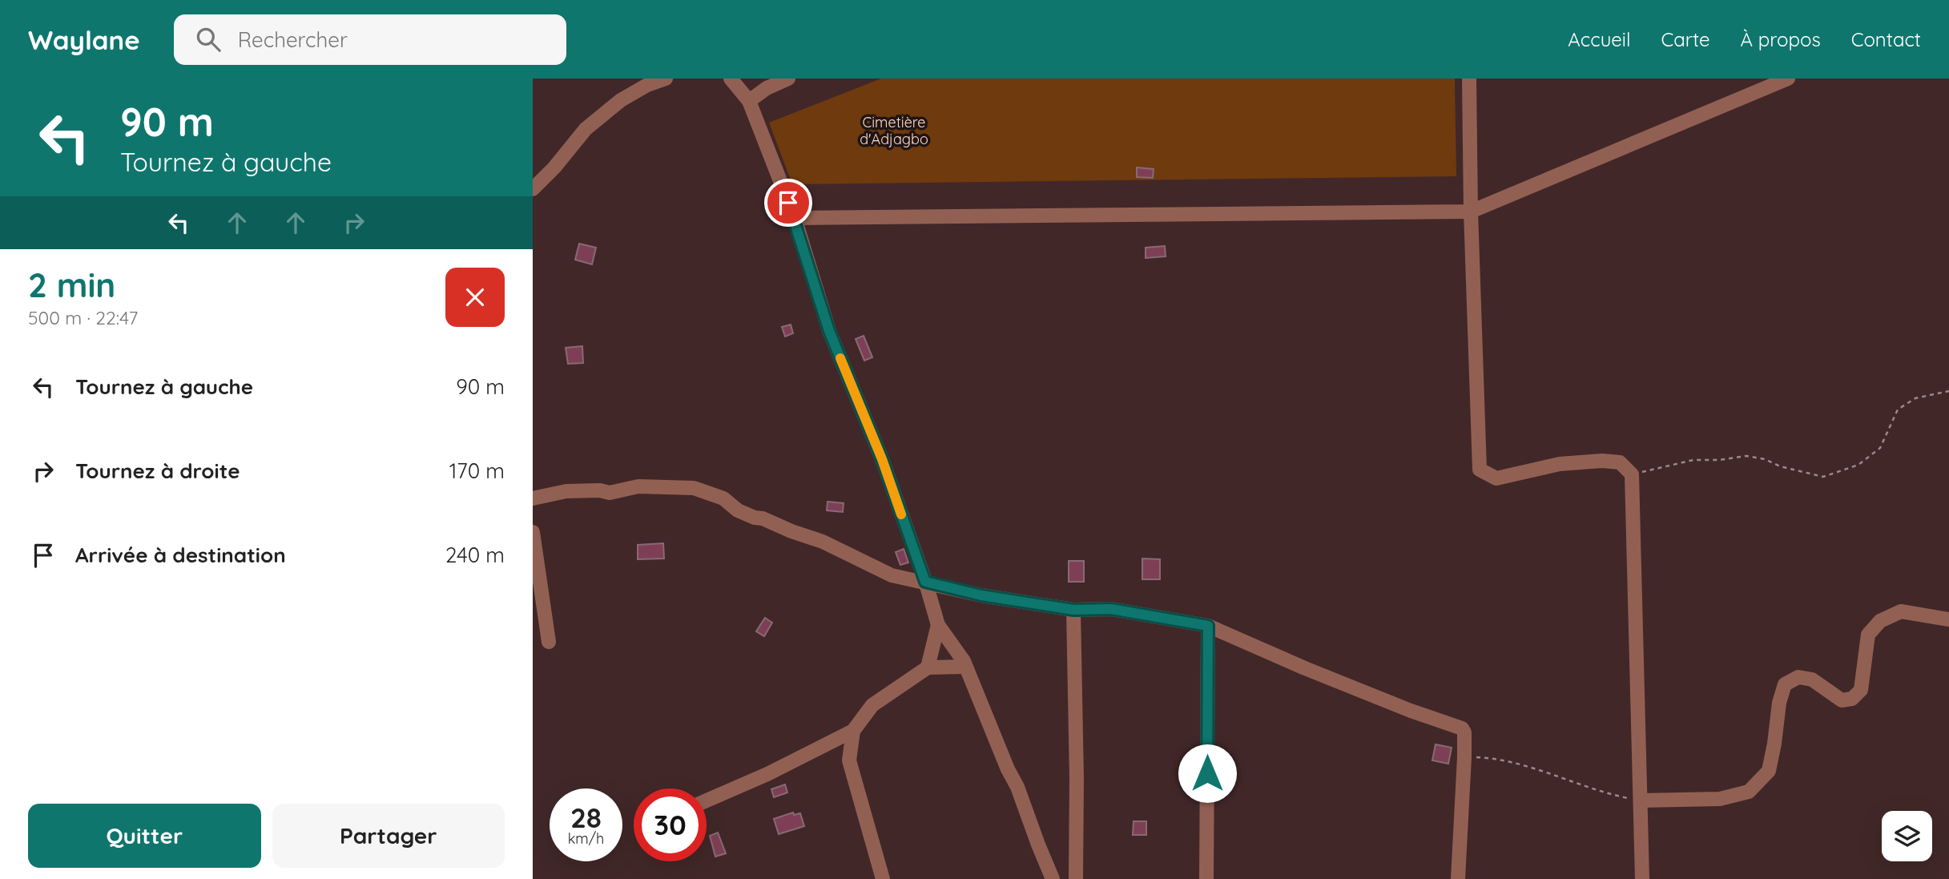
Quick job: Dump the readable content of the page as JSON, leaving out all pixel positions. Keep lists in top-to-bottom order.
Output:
{
  "parks": ["Cimetière d'Adjagbo"],
  "page": {
    "header": "Waylane",
    "search": "Rechercher",
    "nav": [
      "Accueil",
      "Carte",
      "À propos",
      "Contact"
    ],
    "turn": ["90 m", "Tournez à gauche"],
    "heading": ["2 min", "500 m · 22:47"],
    "list": [
      {
        "name": "Tournez à gauche",
        "value": "90 m"
      },
      {
        "name": "Tournez à droite",
        "value": "170 m"
      },
      {
        "name": "Arrivée à destination",
        "value": "240 m"
      }
    ],
    "speed": "28 km/h",
    "limit": "30",
    "buttons": ["Quitter", "Partager"]
  }
}
